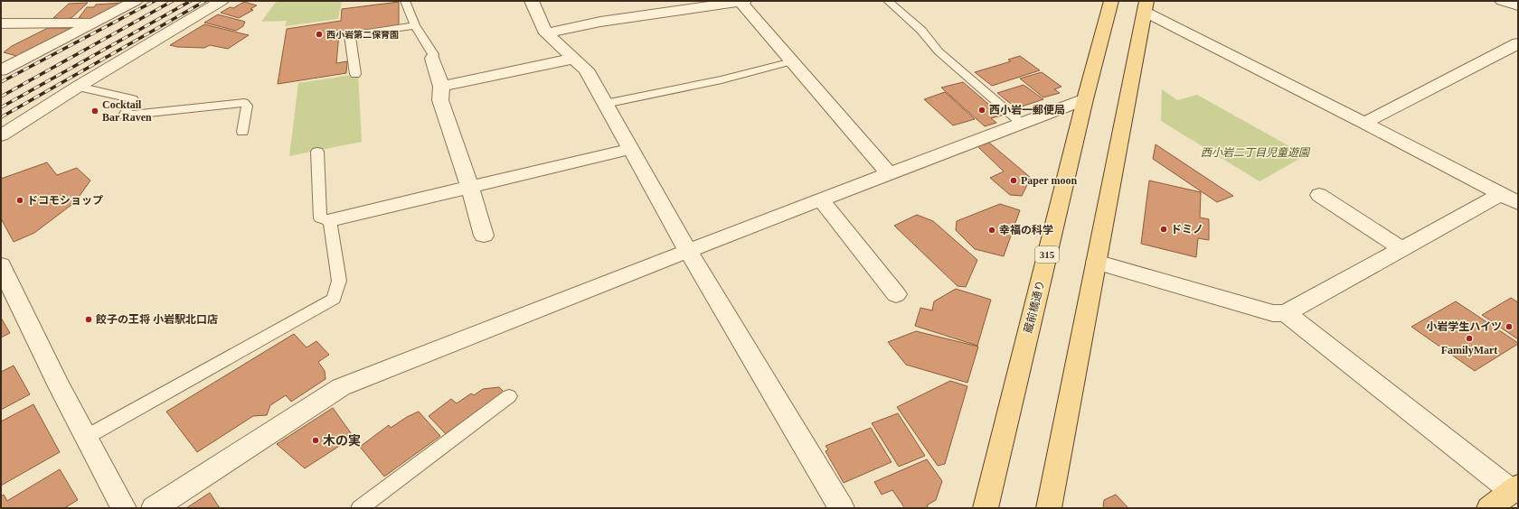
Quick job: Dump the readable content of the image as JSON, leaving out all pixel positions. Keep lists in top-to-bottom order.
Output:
{
  "streets": {
    "main road": ["315", "蔵前橋通り"]
  },
  "parks": ["西小岩二丁目児童遊園"],
  "places": [
    "西小岩第二保育園",
    "西小岩一郵便局",
    "Cocktail Bar Raven",
    "Paper moon",
    "ドコモショップ",
    "ドミノ",
    "幸福の科学",
    "餃子の王将 小岩駅北口店",
    "小岩学生ハイツ",
    "FamilyMart",
    "木の実"
  ]
}
